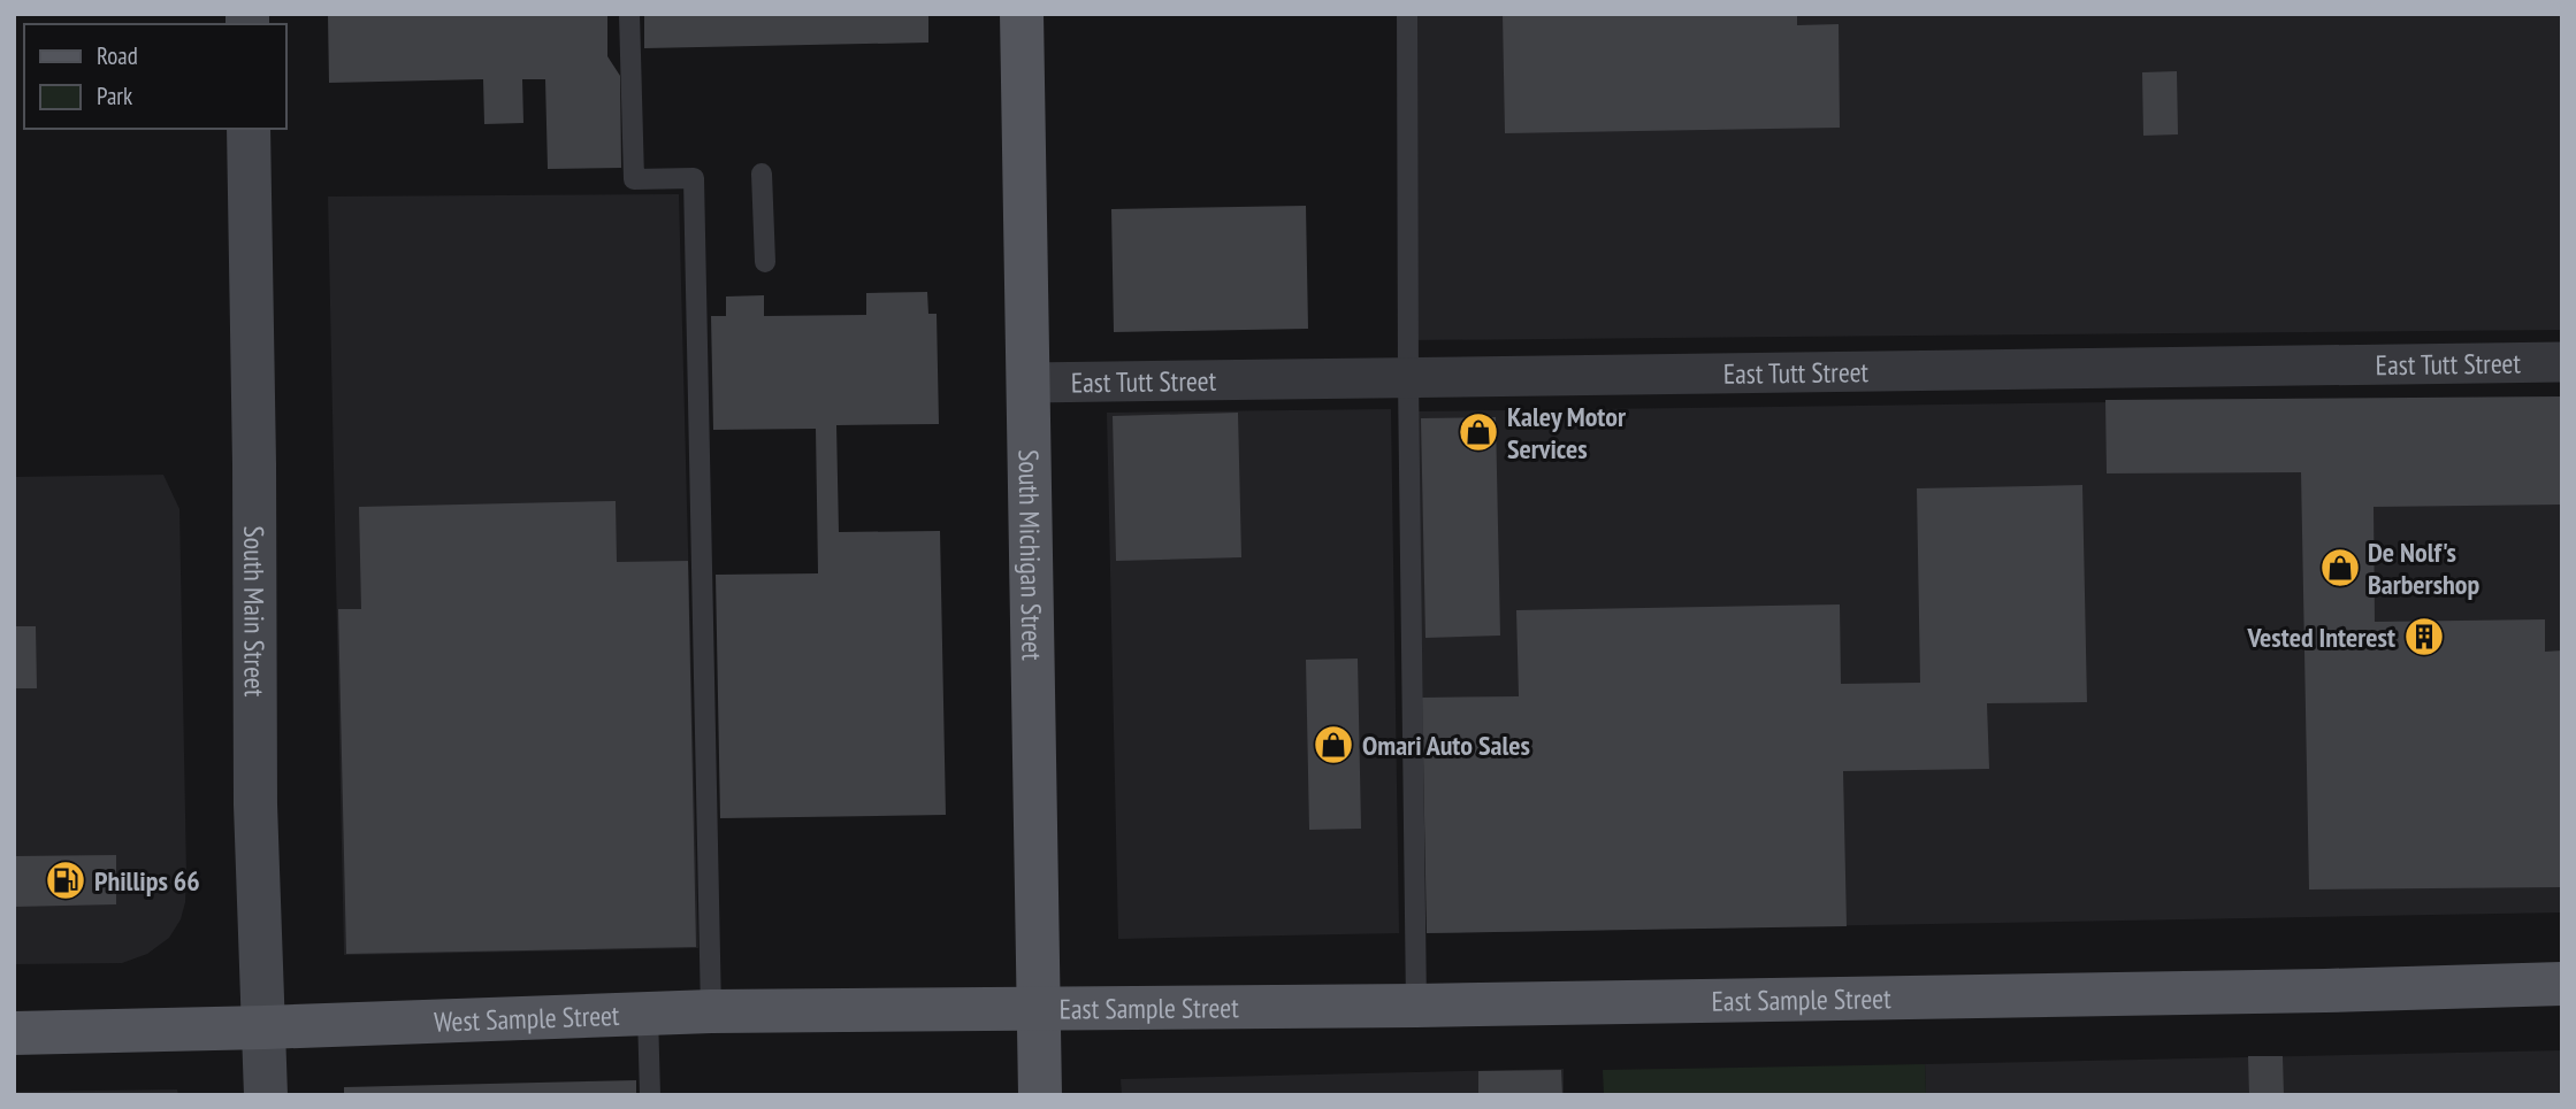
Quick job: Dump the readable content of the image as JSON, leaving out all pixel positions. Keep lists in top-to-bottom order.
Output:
{
  "streets": {
    "main road": [
      "South Michigan Street",
      "South Main Street",
      "East Sample Street",
      "West Sample Street"
    ],
    "street": ["East Tutt Street"]
  },
  "crossings": [
    ["East Tutt Street", "South Michigan Street"],
    ["South Michigan Street", "East Sample Street"],
    ["South Michigan Street", "West Sample Street"],
    ["South Main Street", "West Sample Street"],
    ["East Sample Street", "West Sample Street"]
  ],
  "places": {
    "shop": ["Kaley Motor Services", "De Nolf's Barbershop", "Omari Auto Sales"],
    "building": ["Vested Interest"],
    "fuel station": ["Phillips 66"]
  },
  "legend": ["Road", "Park"]
}
